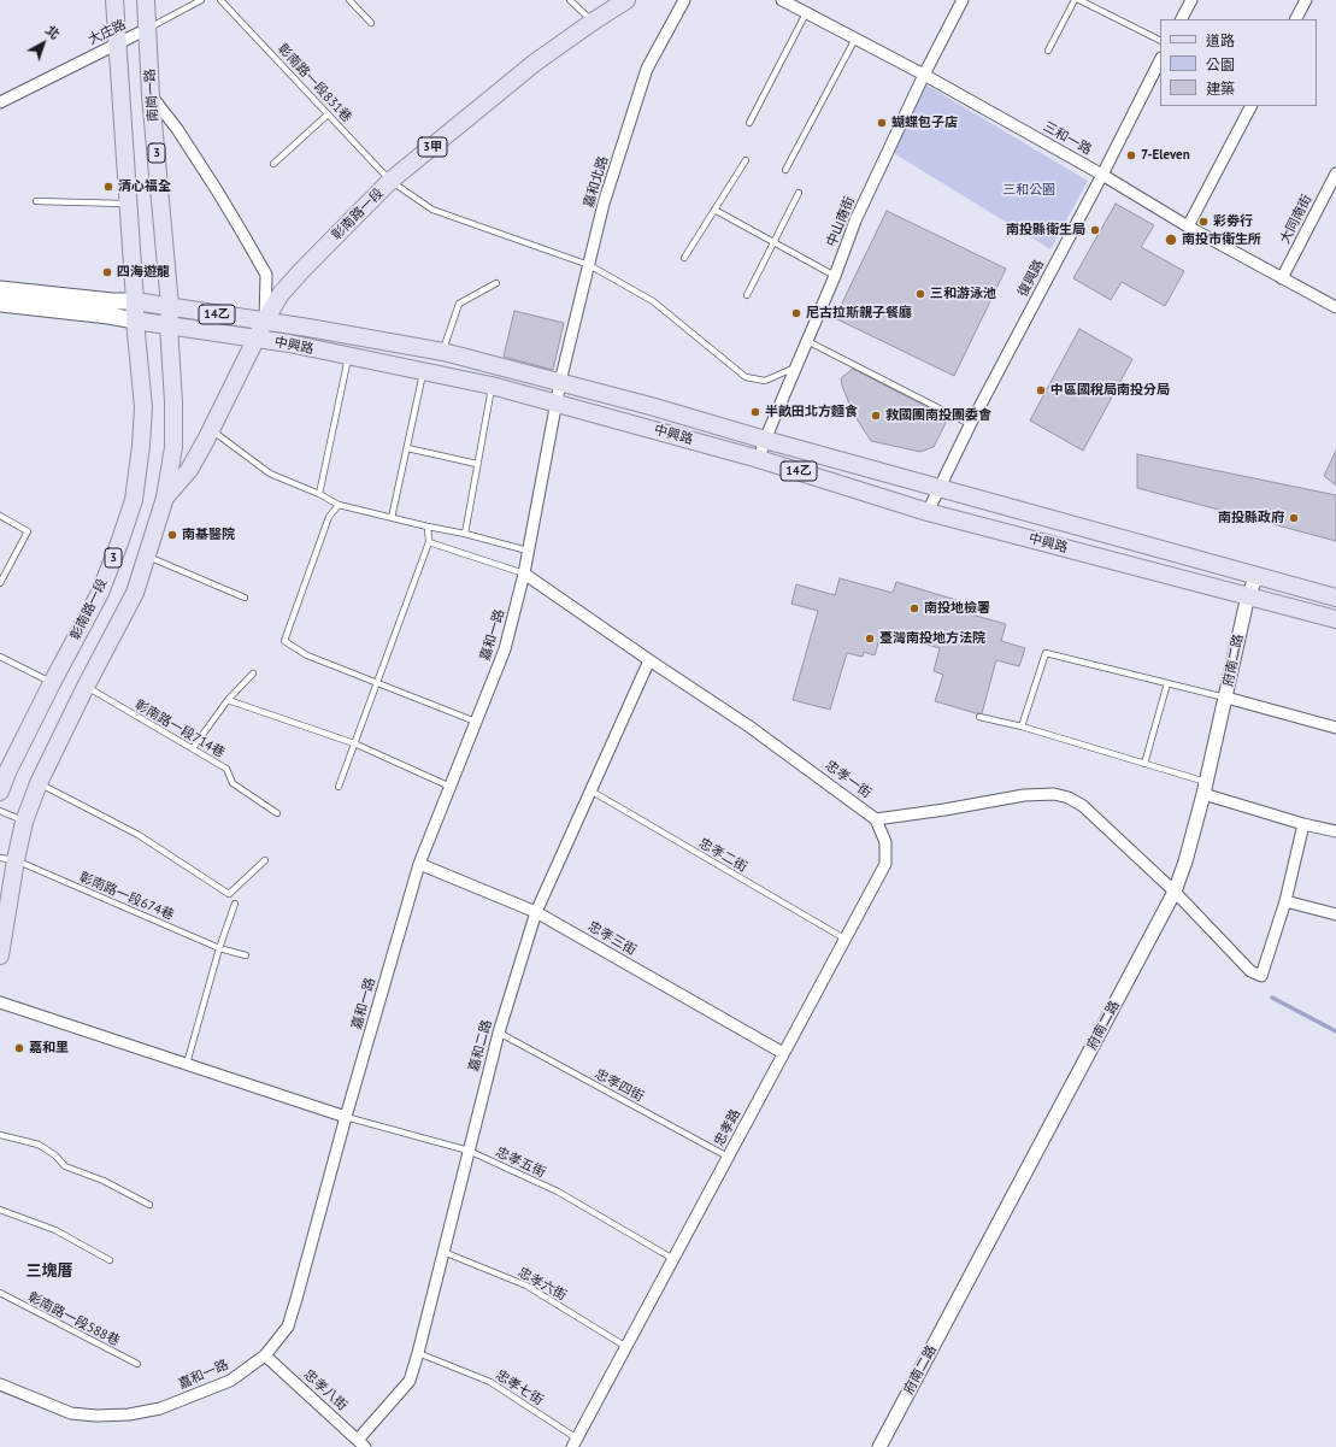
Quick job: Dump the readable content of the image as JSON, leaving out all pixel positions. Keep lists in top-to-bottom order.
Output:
{
  "streets": {
    "main road": [
      "南崗一路",
      "3甲",
      "3",
      "彰南路一段",
      "14乙",
      "中興路"
    ],
    "street": [
      "大庄路",
      "三和一路",
      "嘉和北路",
      "大同南街",
      "中山南街",
      "復興路",
      "嘉和一路",
      "府南二路",
      "忠孝一街",
      "忠孝三街",
      "嘉和二路",
      "忠孝路",
      "忠孝八街"
    ],
    "lane": [
      "彰南路一段831巷",
      "彰南路一段714巷",
      "忠孝二街",
      "彰南路一段674巷",
      "忠孝四街",
      "忠孝五街",
      "忠孝六街",
      "彰南路一段588巷",
      "忠孝七街"
    ]
  },
  "crossings": [
    ["大庄路", "南崗一路"],
    ["大庄路", "3"],
    ["彰南路一段831巷", "嘉和北路"],
    ["彰南路一段831巷", "彰南路一段"],
    ["彰南路一段831巷", "中山南街"],
    ["南崗一路", "彰南路一段"],
    ["南崗一路", "中興路"],
    ["三和一路", "大同南街"],
    ["三和一路", "中山南街"],
    ["三和一路", "復興路"],
    ["3", "彰南路一段"],
    ["3", "中興路"],
    ["嘉和北路", "中興路"],
    ["嘉和北路", "嘉和一路"],
    ["彰南路一段", "中興路"],
    ["彰南路一段", "彰南路一段714巷"],
    ["彰南路一段", "彰南路一段674巷"],
    ["中山南街", "中興路"],
    ["復興路", "中興路"],
    ["中興路", "嘉和一路"],
    ["中興路", "府南二路"],
    ["嘉和一路", "忠孝一街"],
    ["嘉和一路", "忠孝三街"],
    ["嘉和一路", "忠孝五街"],
    ["嘉和一路", "忠孝八街"],
    ["忠孝一街", "嘉和二路"],
    ["忠孝一街", "忠孝路"],
    ["忠孝二街", "嘉和二路"],
    ["忠孝二街", "忠孝路"],
    ["忠孝三街", "嘉和二路"],
    ["忠孝三街", "忠孝路"],
    ["嘉和二路", "忠孝四街"],
    ["嘉和二路", "忠孝五街"],
    ["嘉和二路", "忠孝六街"],
    ["嘉和二路", "忠孝七街"],
    ["嘉和二路", "忠孝八街"],
    ["忠孝四街", "忠孝路"],
    ["忠孝路", "忠孝五街"],
    ["忠孝路", "忠孝六街"],
    ["忠孝路", "忠孝七街"]
  ],
  "districts": ["三塊厝"],
  "parks": ["三和公園"],
  "places": [
    "蝴蝶包子店",
    "7-Eleven",
    "清心福全",
    "彩劵行",
    "南投縣衛生局",
    "南投市衛生所",
    "四海遊龍",
    "三和游泳池",
    "尼古拉斯親子餐廳",
    "中區國稅局南投分局",
    "半畝田北方麵食",
    "救國團南投團委會",
    "南投縣政府",
    "南基醫院",
    "南投地檢署",
    "臺灣南投地方法院",
    "嘉和里"
  ],
  "legend": ["道路", "公園", "建築"],
  "north": "top right"
}
